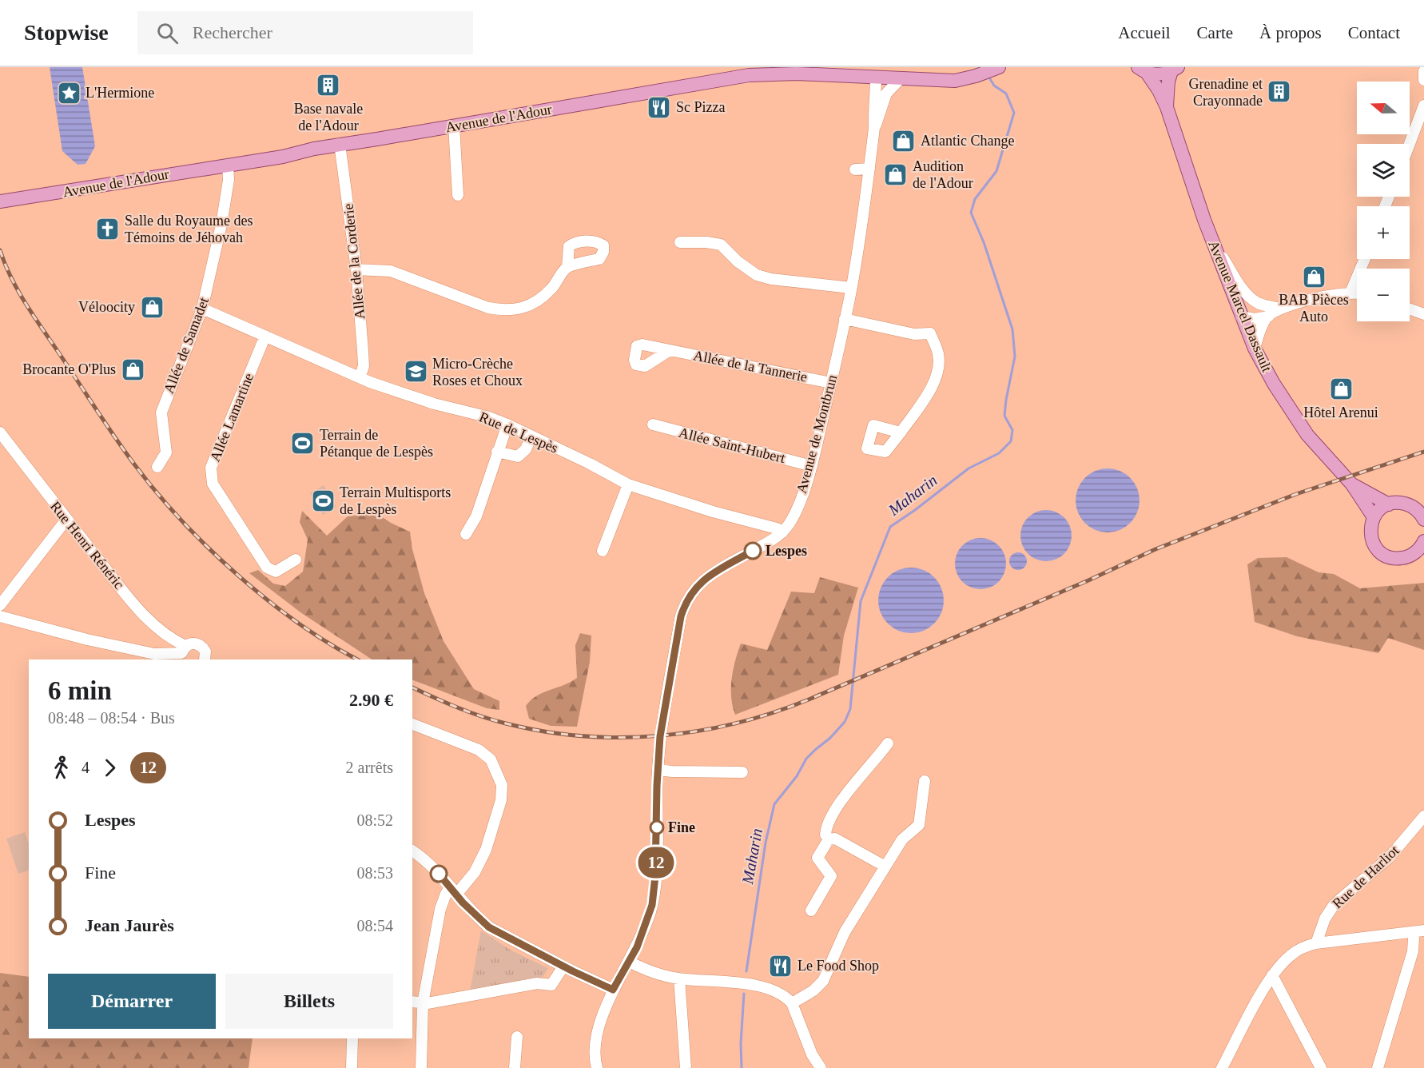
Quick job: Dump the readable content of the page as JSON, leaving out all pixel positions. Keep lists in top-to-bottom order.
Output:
{
  "streets": {
    "main road": ["Avenue de l'Adour", "Avenue Marcel Dassault"],
    "street": [
      "Allée de la Corderie",
      "Allée de Samadet",
      "Allée de la Tannerie",
      "Allée Lamartine",
      "Rue de Lespès",
      "Avenue de Montbrun",
      "Allée Saint-Hubert",
      "Rue Henri Rénéric",
      "Rue de Harliot"
    ]
  },
  "crossings": [
    ["Avenue de l'Adour", "Allée de la Corderie"],
    ["Avenue de l'Adour", "Allée de Samadet"],
    ["Avenue de l'Adour", "Avenue de Montbrun"],
    ["Allée de la Corderie", "Rue de Lespès"],
    ["Allée de Samadet", "Rue de Lespès"],
    ["Allée de la Tannerie", "Avenue de Montbrun"],
    ["Allée Lamartine", "Rue de Lespès"],
    ["Rue de Lespès", "Avenue de Montbrun"],
    ["Avenue de Montbrun", "Allée Saint-Hubert"]
  ],
  "water": ["Maharin"],
  "places": {
    "building": ["Base navale de l'Adour", "Grenadine et Crayonnade"],
    "place": ["L'Hermione"],
    "restaurant": ["Sc Pizza", "Le Food Shop"],
    "shop": [
      "Atlantic Change",
      "Audition de l'Adour",
      "BAB Pièces Auto",
      "Véloocity",
      "Brocante O'Plus",
      "Hôtel Arenui"
    ],
    "church": ["Salle du Royaume des Témoins de Jéhovah"],
    "school or university": ["Micro-Crèche Roses et Choux"],
    "sports": ["Terrain de Pétanque de Lespès", "Terrain Multisports de Lespès"],
    "other": ["Lespes", "Fine"]
  },
  "lines": ["bus line 12"],
  "north": "left",
  "page": {
    "header": "Stopwise",
    "search": "Rechercher",
    "nav": [
      "Accueil",
      "Carte",
      "À propos",
      "Contact"
    ],
    "on_map": "12",
    "map_buttons": ["+", "−"],
    "heading": ["6 min", "08:48 – 08:54 · Bus", "2.90 €"],
    "legs": ["4", "12", "2 arrêts"],
    "list": [
      {
        "name": "Lespes",
        "value": "08:52"
      },
      {
        "name": "Fine",
        "value": "08:53"
      },
      {
        "name": "Jean Jaurès",
        "value": "08:54"
      }
    ],
    "buttons": ["Démarrer", "Billets"]
  }
}
